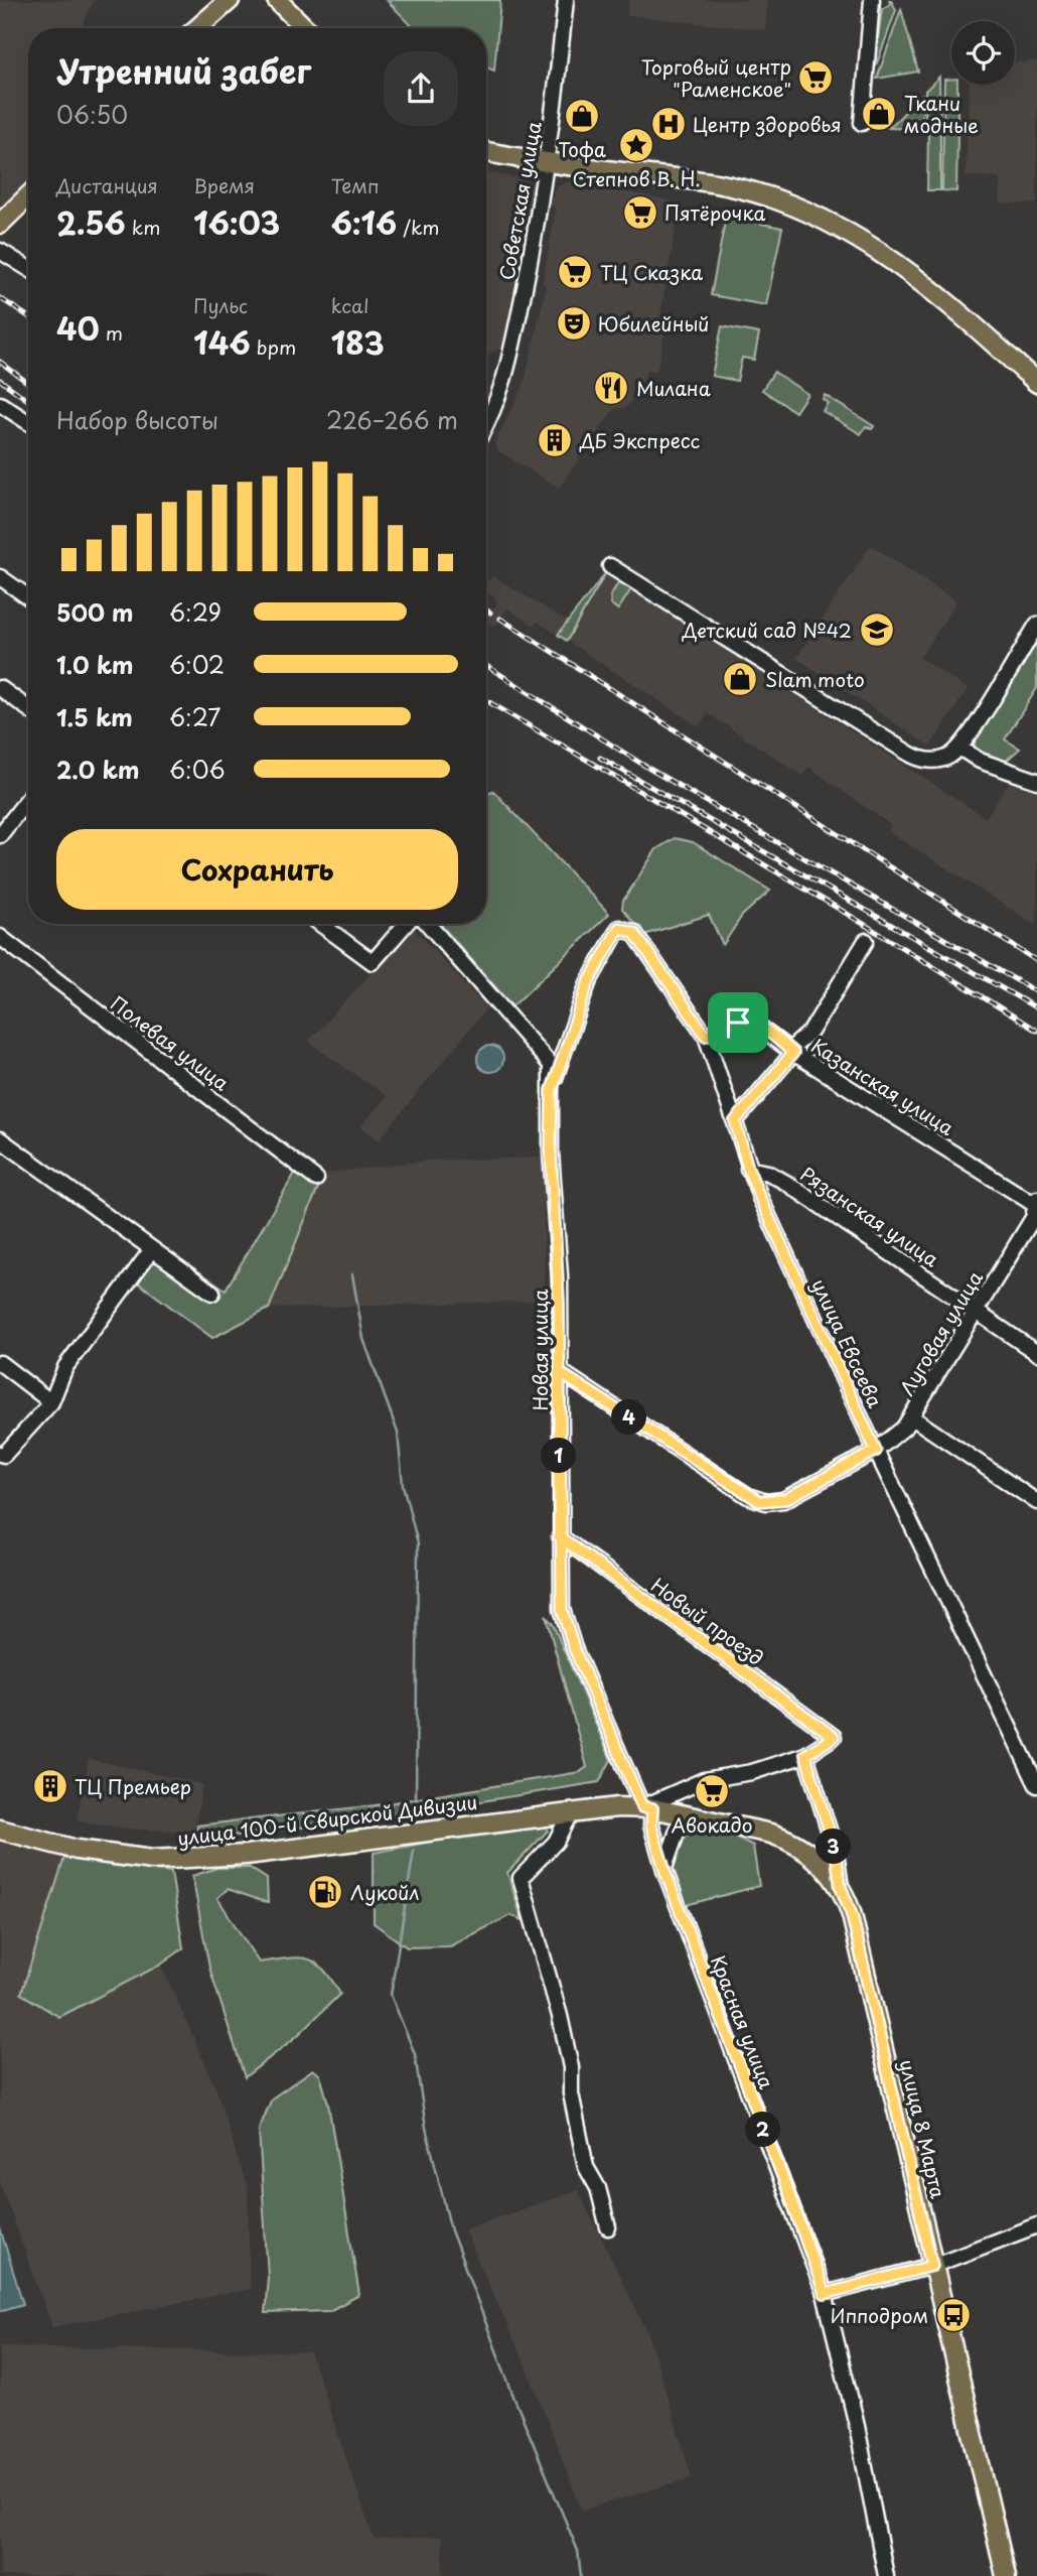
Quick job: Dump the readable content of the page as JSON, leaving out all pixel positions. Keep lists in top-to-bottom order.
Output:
{
  "streets": {
    "main road": ["улица 100-й Свирской Дивизии", "улица 8 Марта"],
    "street": [
      "Советская улица",
      "Полевая улица",
      "Казанская улица",
      "Рязанская улица",
      "Луговая улица",
      "улица Евсеева",
      "Новая улица",
      "Новый проезд",
      "Красная улица"
    ]
  },
  "crossings": [
    ["Казанская улица", "Луговая улица"],
    ["Казанская улица", "улица Евсеева"],
    ["Рязанская улица", "Луговая улица"],
    ["Рязанская улица", "улица Евсеева"],
    ["Луговая улица", "улица Евсеева"],
    ["Луговая улица", "Новая улица"],
    ["улица Евсеева", "Новая улица"],
    ["Новая улица", "Новый проезд"],
    ["Новая улица", "улица 100-й Свирской Дивизии"],
    ["Новая улица", "Красная улица"],
    ["Новая улица", "улица 8 Марта"],
    ["улица 100-й Свирской Дивизии", "Красная улица"],
    ["улица 100-й Свирской Дивизии", "улица 8 Марта"],
    ["Красная улица", "улица 8 Марта"]
  ],
  "places": {
    "supermarket": [
      "Торговый центр \"Раменское\"",
      "Пятёрочка",
      "ТЦ Сказка",
      "Авокадо"
    ],
    "shop": ["Ткани модные", "Тофа", "Slam moto"],
    "hospital": ["Центр здоровья"],
    "place": ["Степнов В. Н."],
    "theatre": ["Юбилейный"],
    "restaurant": ["Милана"],
    "building": ["ДБ Экспресс", "ТЦ Премьер"],
    "school or university": ["Детский сад №42"],
    "fuel station": ["Лукойл"],
    "bus stop": ["Ипподром"]
  },
  "page": {
    "heading": ["Утренний забег", "06:50"],
    "stats": [
      ["Дистанция", "2.56 km"],
      ["Время", "16:03"],
      ["Темп", "6:16 /km"],
      ["40 m"],
      ["Пульс", "146 bpm"],
      ["kcal", "183"]
    ],
    "chart": ["Набор высоты", "226–266 m"],
    "list": [
      {
        "name": "500 m",
        "note": "6:29"
      },
      {
        "name": "1.0 km",
        "note": "6:02"
      },
      {
        "name": "1.5 km",
        "note": "6:27"
      },
      {
        "name": "2.0 km",
        "note": "6:06"
      }
    ],
    "buttons": "Сохранить",
    "pins": [
      "4",
      "1",
      "3",
      "2"
    ]
  }
}
